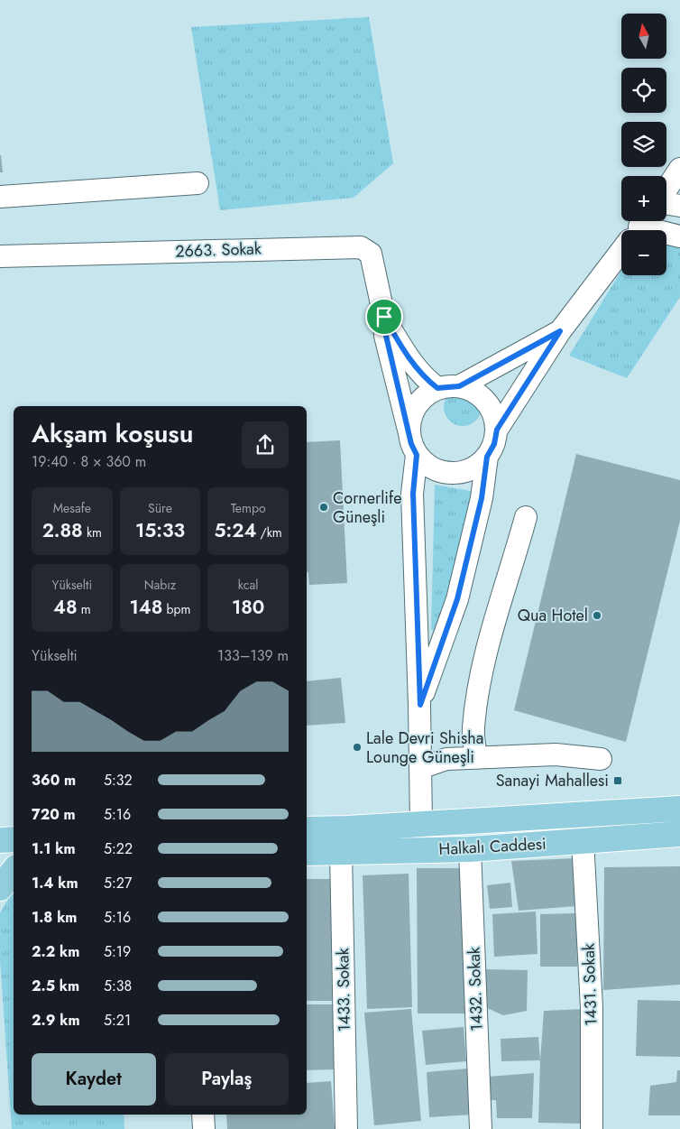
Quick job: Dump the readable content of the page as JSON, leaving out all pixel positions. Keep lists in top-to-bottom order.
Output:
{
  "streets": {
    "main road": ["Halkalı Caddesi"],
    "street": [
      "2663. Sokak",
      "1431. Sokak",
      "1432. Sokak",
      "1433. Sokak"
    ]
  },
  "crossings": [
    ["Halkalı Caddesi", "1431. Sokak"],
    ["Halkalı Caddesi", "1432. Sokak"],
    ["Halkalı Caddesi", "1433. Sokak"]
  ],
  "places": {
    "other": ["Cornerlife Güneşli", "Qua Hotel", "Lale Devri Shisha Lounge Güneşli"],
    "transit": ["Sanayi Mahallesi"]
  },
  "north": "top",
  "page": {
    "map_buttons": ["+", "−"],
    "heading": ["Akşam koşusu", "19:40 · 8 × 360 m"],
    "stats": [
      ["Mesafe", "2.88 km"],
      ["Süre", "15:33"],
      ["Tempo", "5:24 /km"],
      ["Yükselti", "48 m"],
      ["Nabız", "148 bpm"],
      ["kcal", "180"]
    ],
    "chart": ["Yükselti", "133–139 m"],
    "list": [
      {
        "name": "360 m",
        "note": "5:32"
      },
      {
        "name": "720 m",
        "note": "5:16"
      },
      {
        "name": "1.1 km",
        "note": "5:22"
      },
      {
        "name": "1.4 km",
        "note": "5:27"
      },
      {
        "name": "1.8 km",
        "note": "5:16"
      },
      {
        "name": "2.2 km",
        "note": "5:19"
      },
      {
        "name": "2.5 km",
        "note": "5:38"
      },
      {
        "name": "2.9 km",
        "note": "5:21"
      }
    ],
    "buttons": ["Kaydet", "Paylaş"]
  }
}
